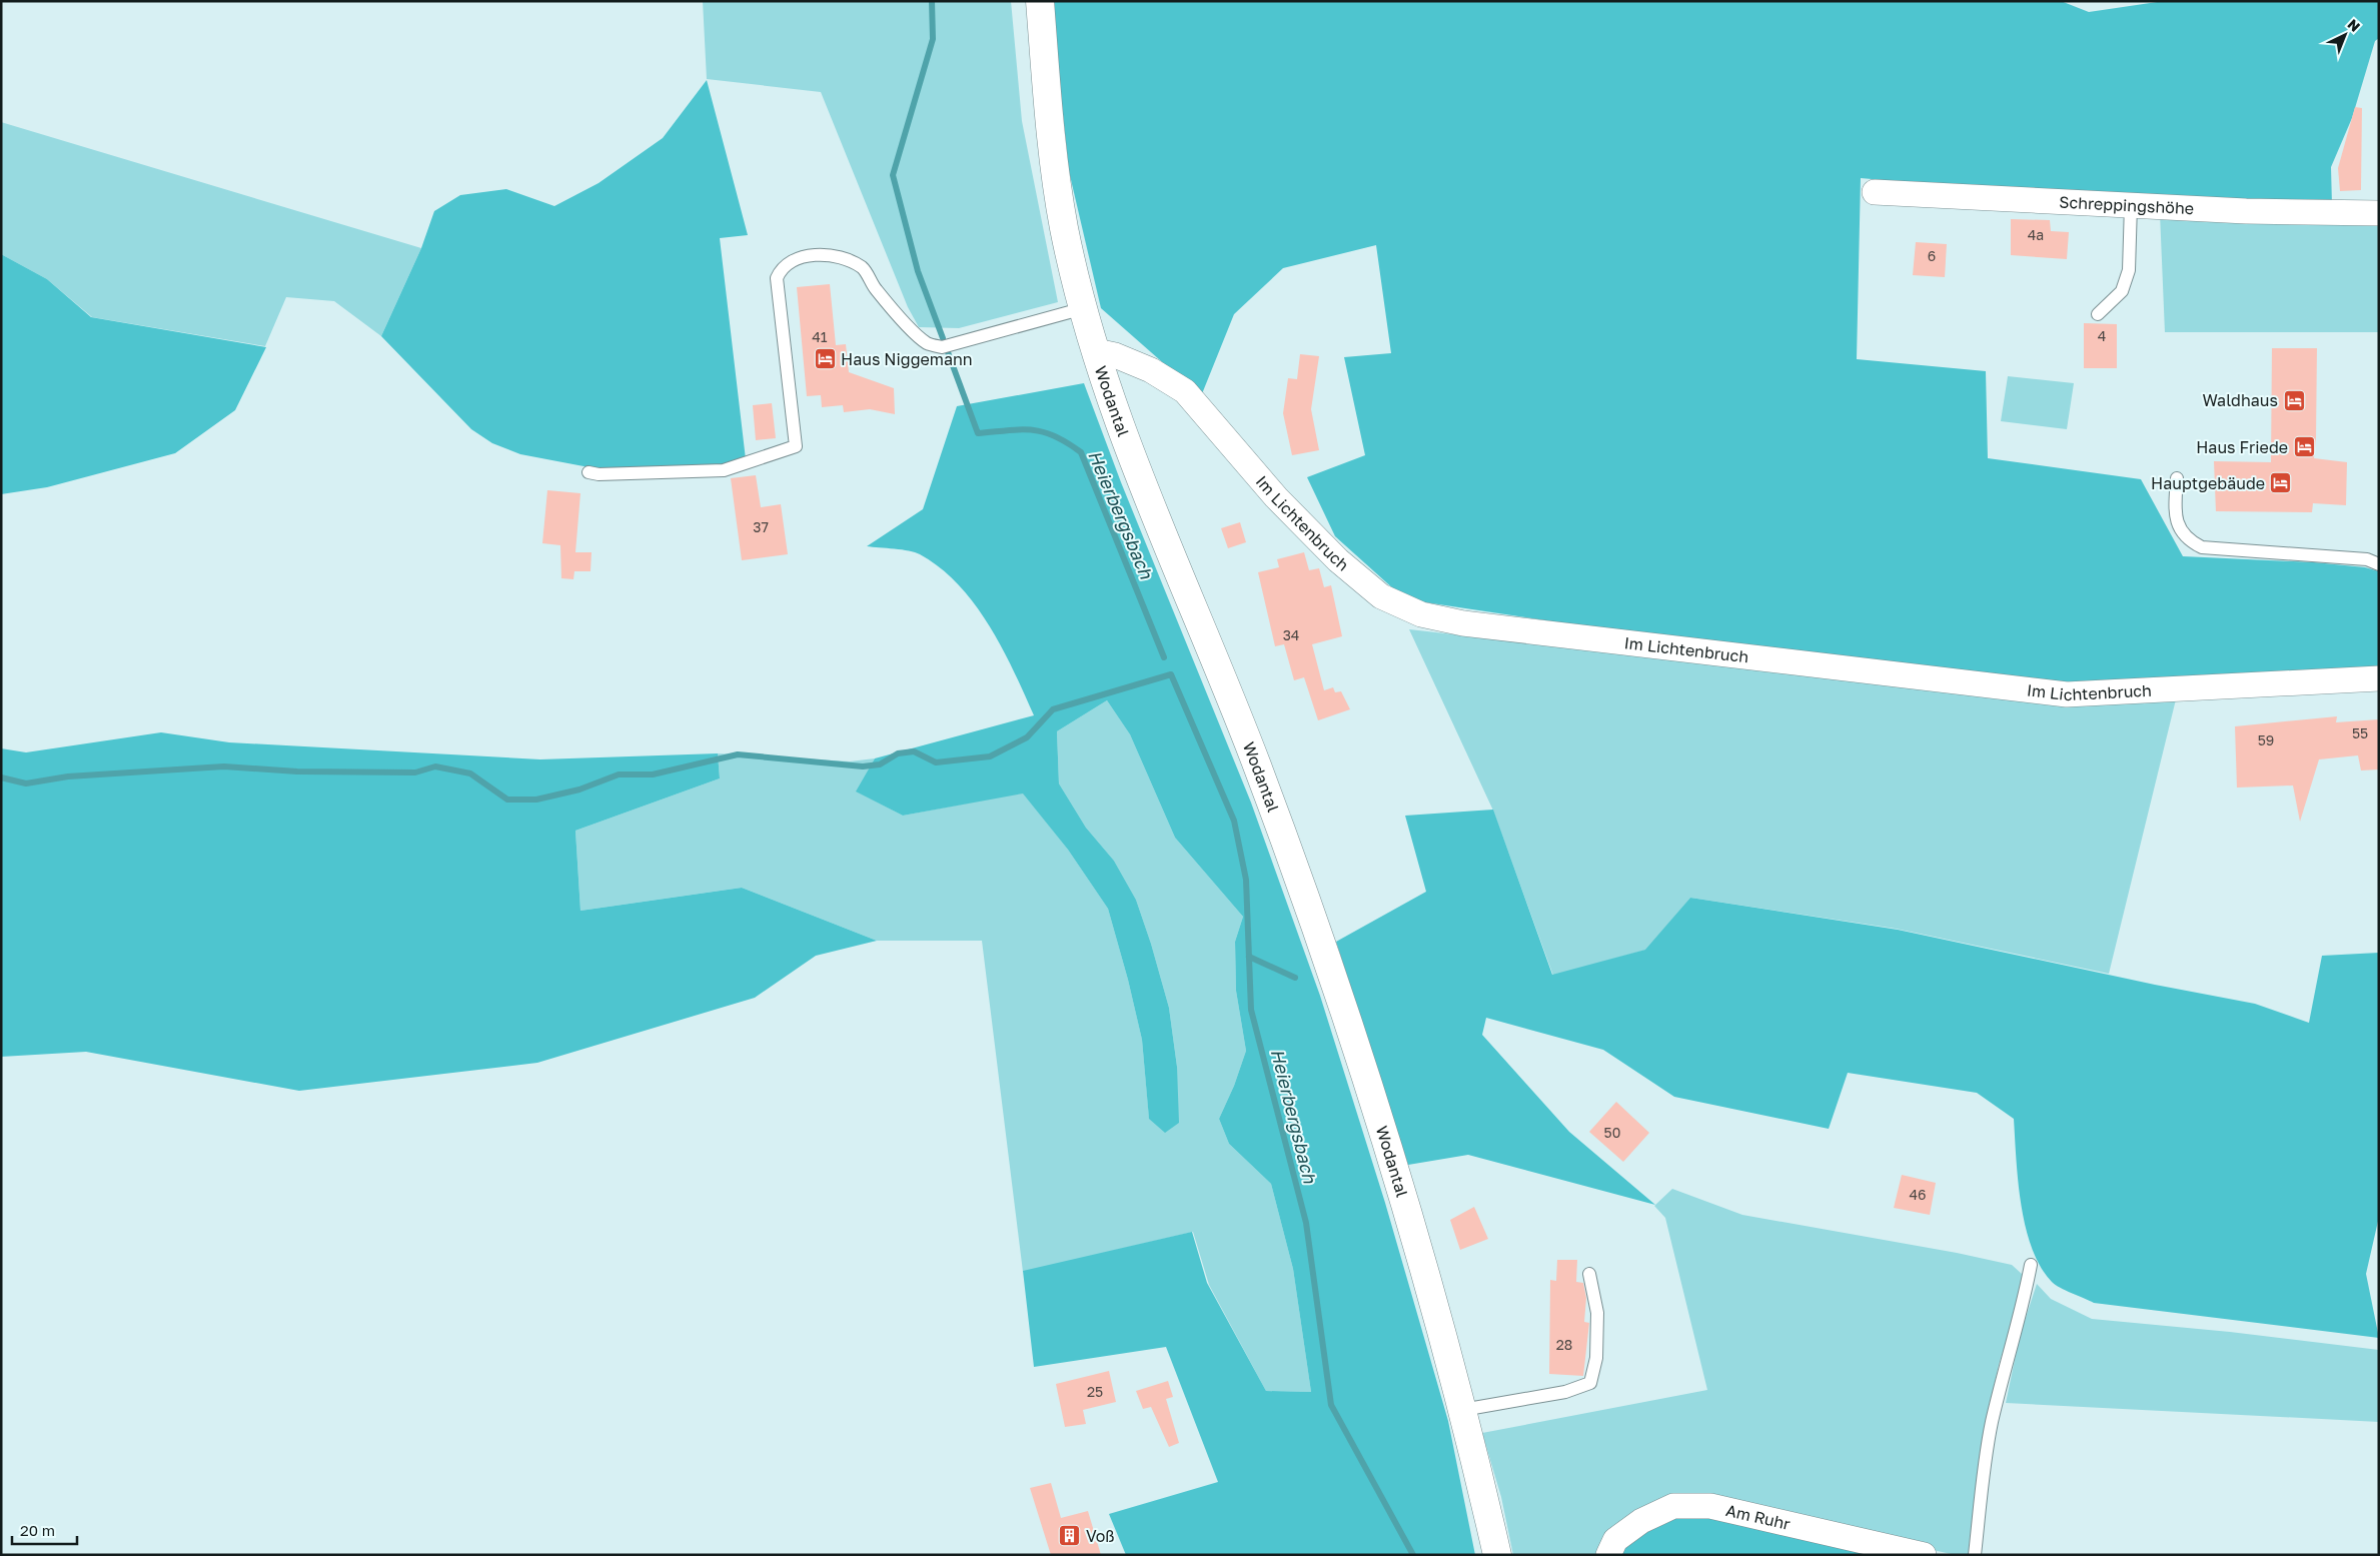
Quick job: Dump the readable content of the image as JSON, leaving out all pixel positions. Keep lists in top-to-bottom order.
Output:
{
  "streets": {
    "main road": ["Wodantal"],
    "street": ["Schreppingshöhe", "Im Lichtenbruch", "Am Ruhr"]
  },
  "crossings": [
    ["Wodantal", "Im Lichtenbruch"]
  ],
  "water": ["Heierbergsbach"],
  "places": {
    "hotel": [
      "Haus Niggemann",
      "Waldhaus",
      "Haus Friede",
      "Hauptgebäude"
    ],
    "building": ["Voß"]
  },
  "house_numbers": [
    "4a",
    "6",
    "4",
    "41",
    "37",
    "34",
    "55",
    "59",
    "50",
    "46",
    "28",
    "25"
  ],
  "scale_bar": "20 m",
  "north": "top right"
}
